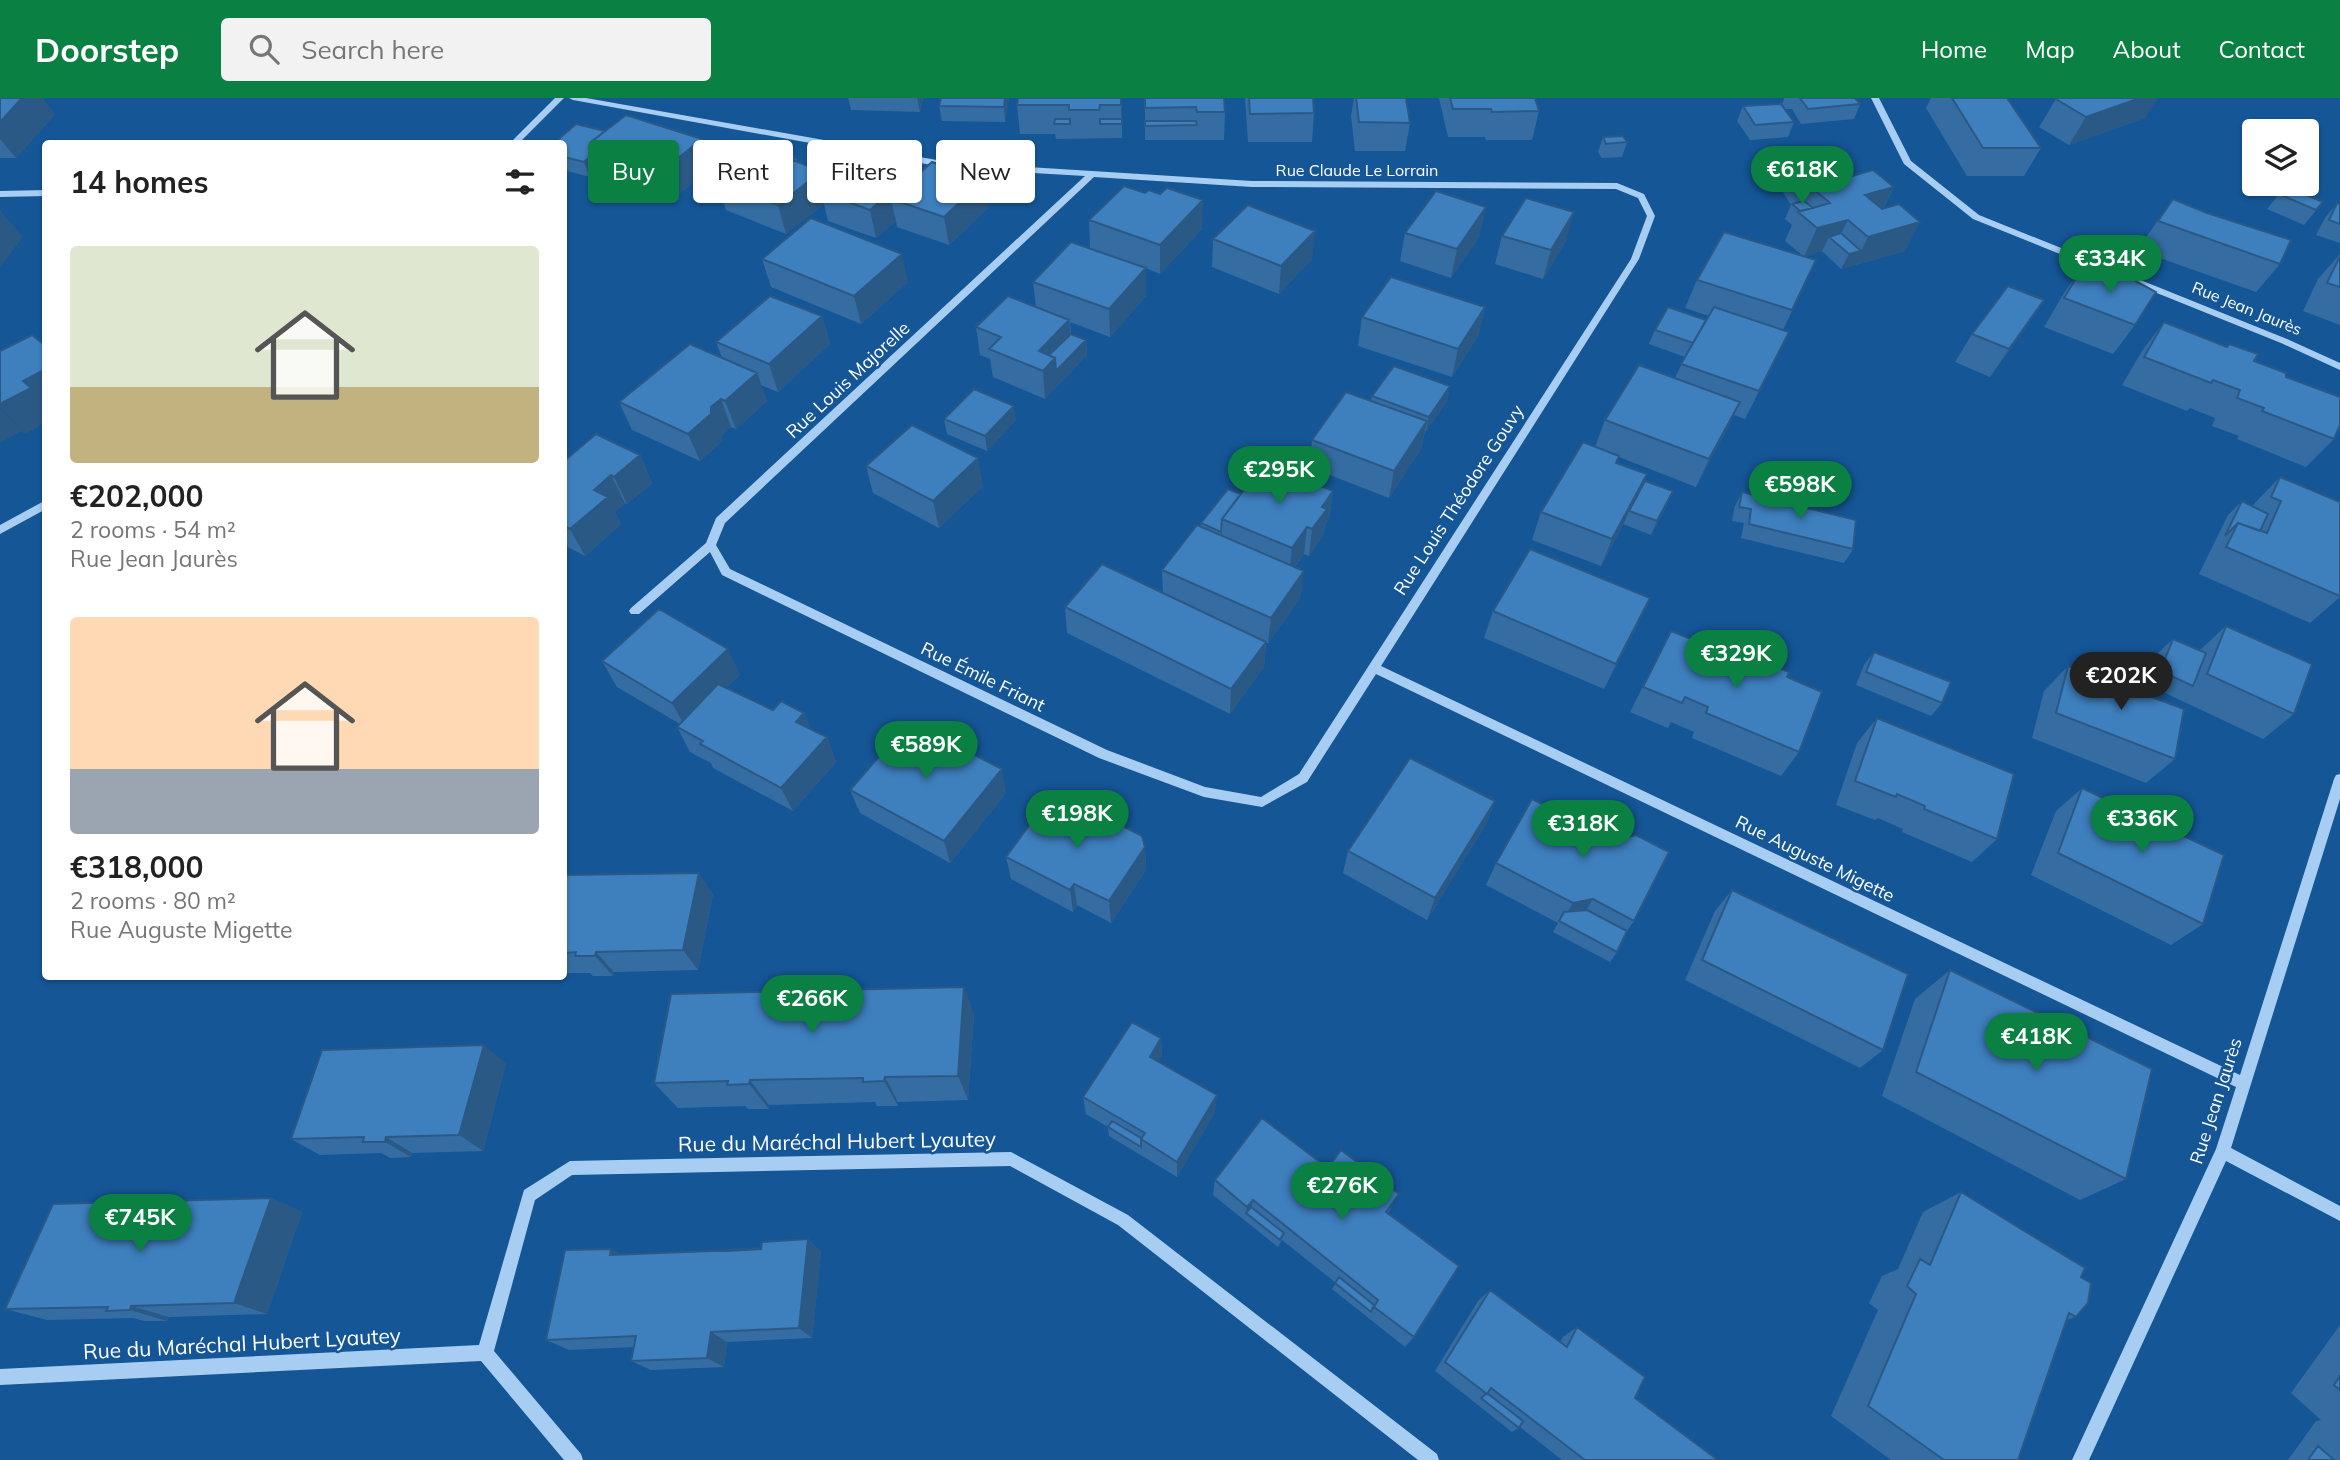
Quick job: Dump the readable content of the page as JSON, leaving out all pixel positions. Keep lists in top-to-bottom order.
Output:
{
  "streets": {
    "street": [
      "Rue Claude Le Lorrain",
      "Rue Jean Jaurès",
      "Rue Louis Majorelle",
      "Rue Louis Théodore Gouvy",
      "Rue Émile Friant",
      "Rue Auguste Migette",
      "Rue du Maréchal Hubert Lyautey"
    ]
  },
  "crossings": [
    ["Rue Claude Le Lorrain", "Rue Louis Majorelle"],
    ["Rue Claude Le Lorrain", "Rue Louis Théodore Gouvy"],
    ["Rue Jean Jaurès", "Rue Auguste Migette"],
    ["Rue Louis Majorelle", "Rue Émile Friant"],
    ["Rue Louis Théodore Gouvy", "Rue Émile Friant"],
    ["Rue Louis Théodore Gouvy", "Rue Auguste Migette"]
  ],
  "page": {
    "header": "Doorstep",
    "search": "Search here",
    "nav": [
      "Home",
      "Map",
      "About",
      "Contact"
    ],
    "chip": [
      "Buy",
      "Rent",
      "Filters",
      "New"
    ],
    "heading": "14 homes",
    "price": [
      "€618K",
      "€334K",
      "€295K",
      "€598K",
      "€329K",
      "€202K",
      "€589K",
      "€198K",
      "€336K",
      "€318K",
      "€266K",
      "€418K",
      "€276K",
      "€745K"
    ],
    "list": [
      {
        "name": "€202,000",
        "note": "2 rooms · 54 m² · Rue Jean Jaurès"
      },
      {
        "name": "€318,000",
        "note": "2 rooms · 80 m² · Rue Auguste Migette"
      }
    ]
  }
}
